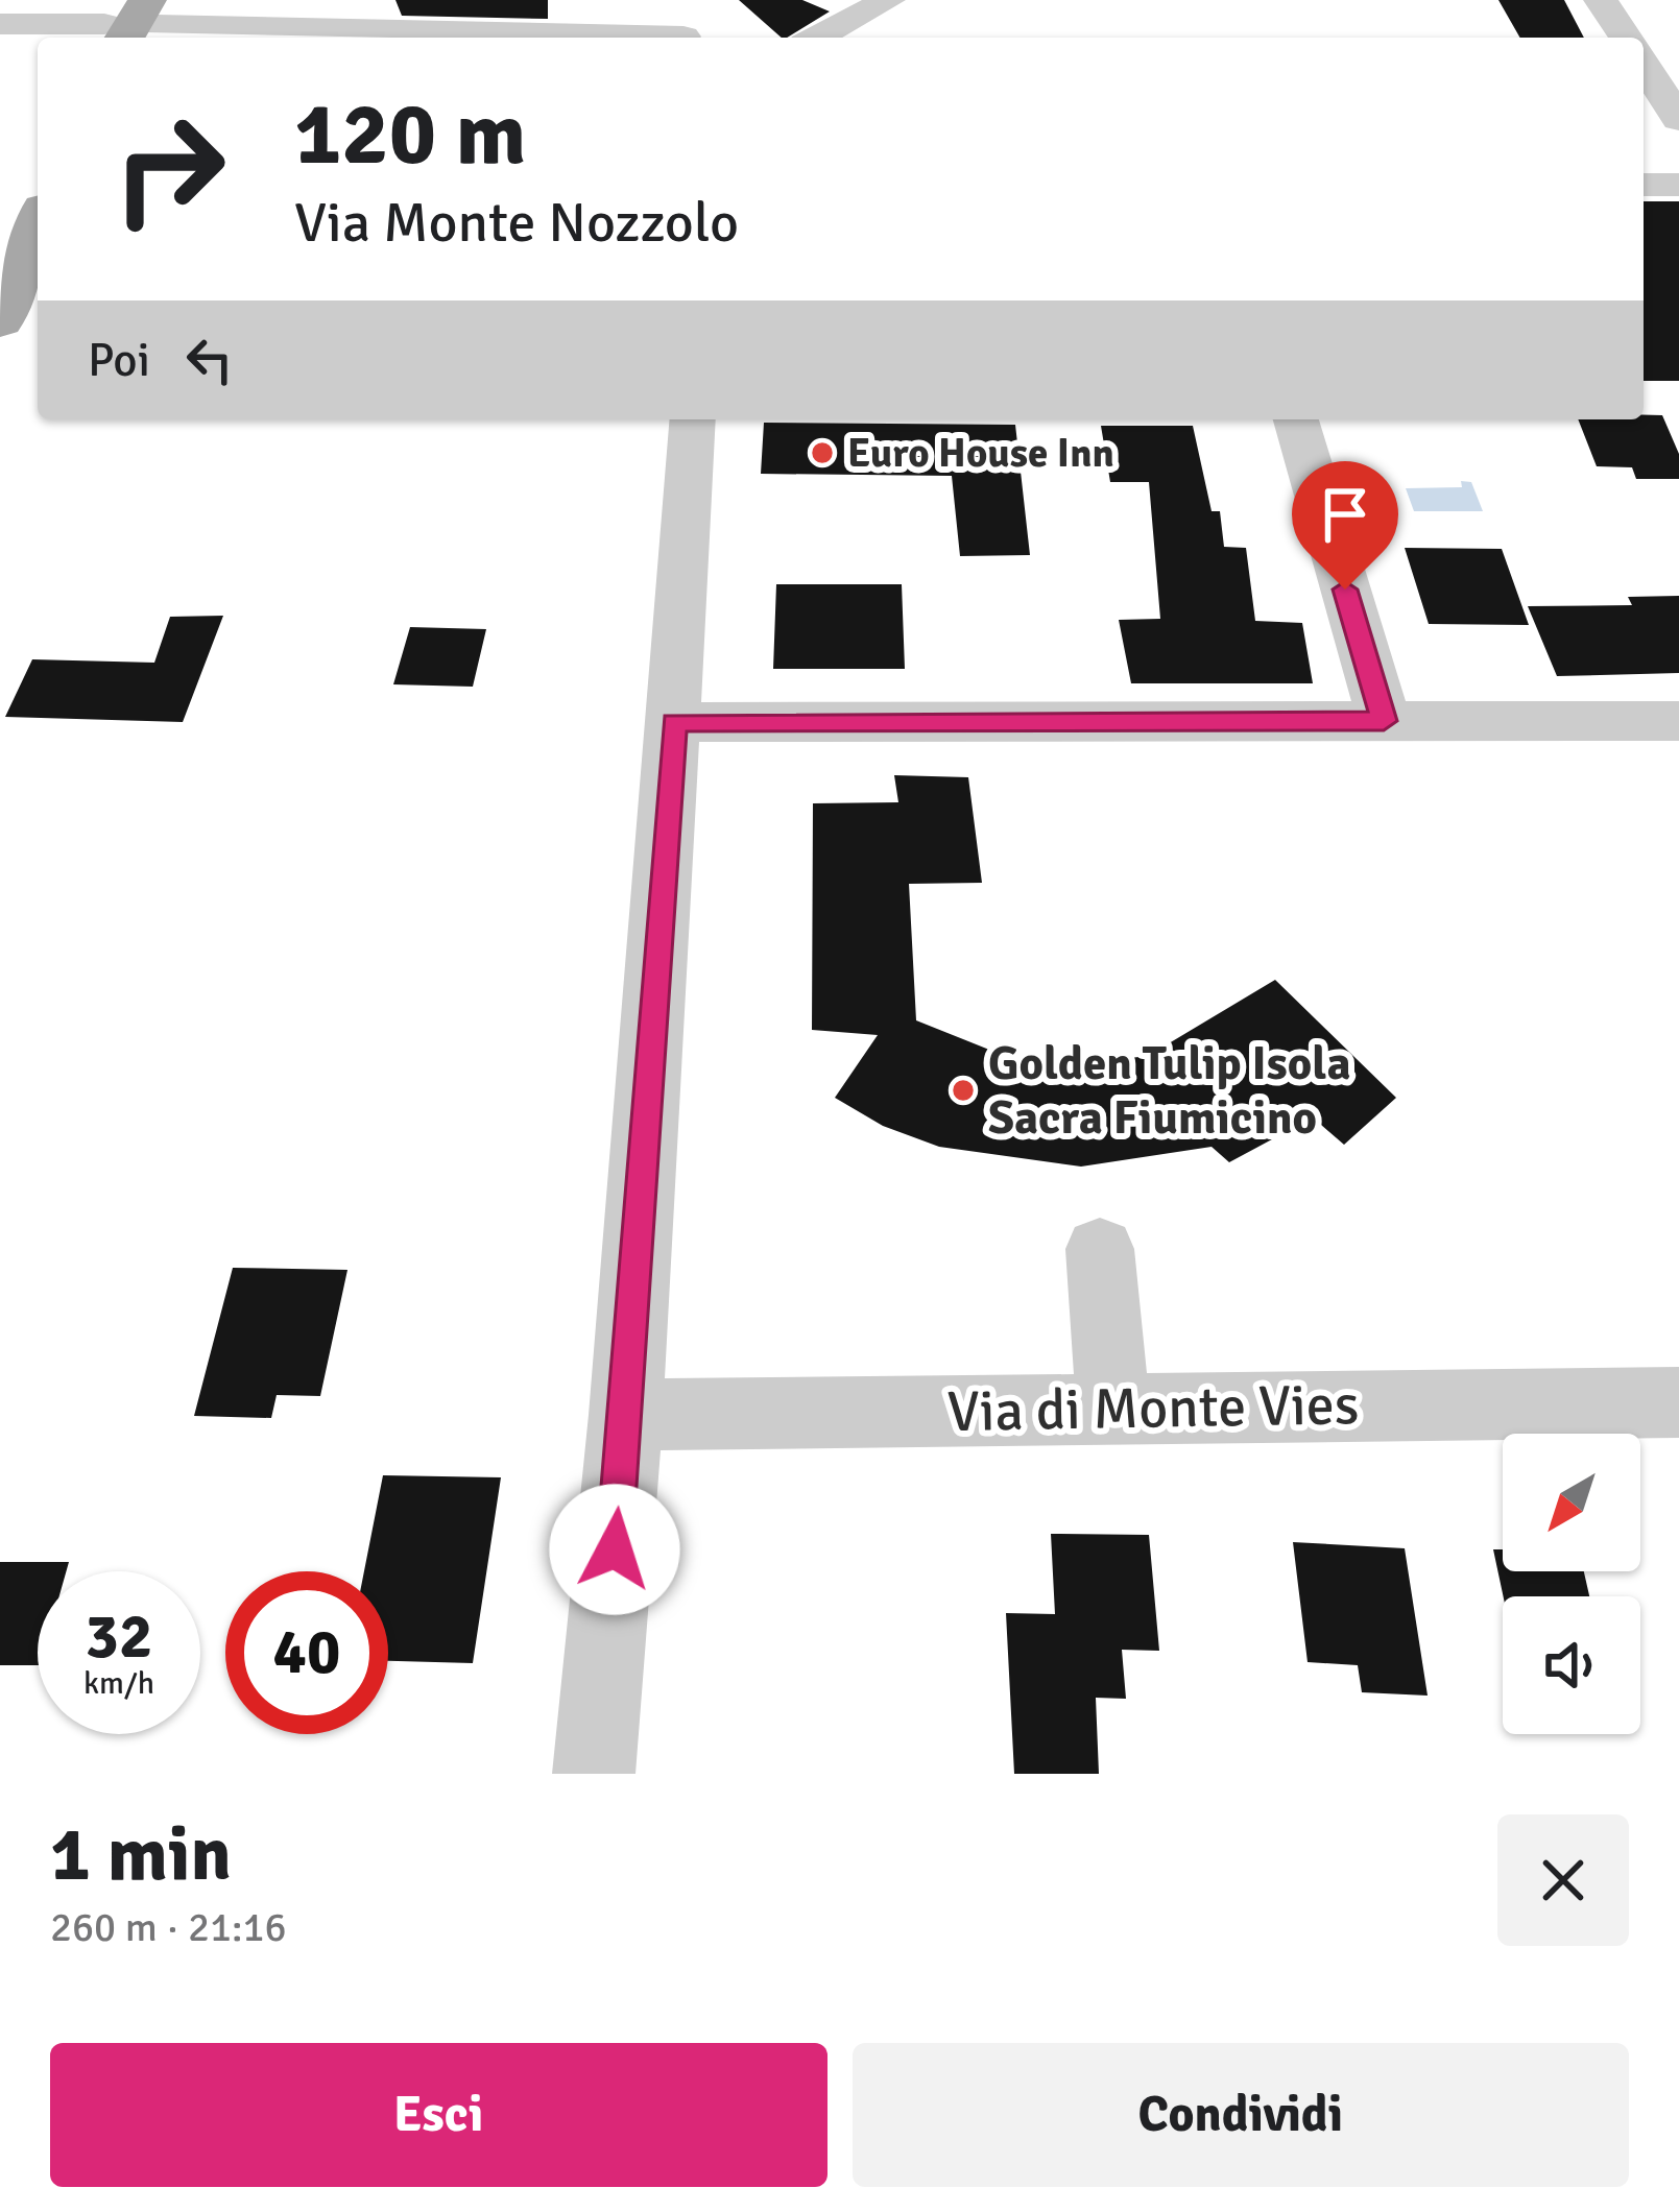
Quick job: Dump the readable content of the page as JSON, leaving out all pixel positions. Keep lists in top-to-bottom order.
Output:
{
  "streets": {
    "street": ["Via di Monte Vies"]
  },
  "places": ["Euro House Inn", "Golden Tulip Isola Sacra Fiumicino"],
  "north": "bottom left",
  "page": {
    "turn": ["120 m", "Via Monte Nozzolo"],
    "then": "Poi",
    "speed": "32 km/h",
    "limit": "40",
    "heading": ["1 min", "260 m · 21:16"],
    "buttons": ["Esci", "Condividi"]
  }
}
